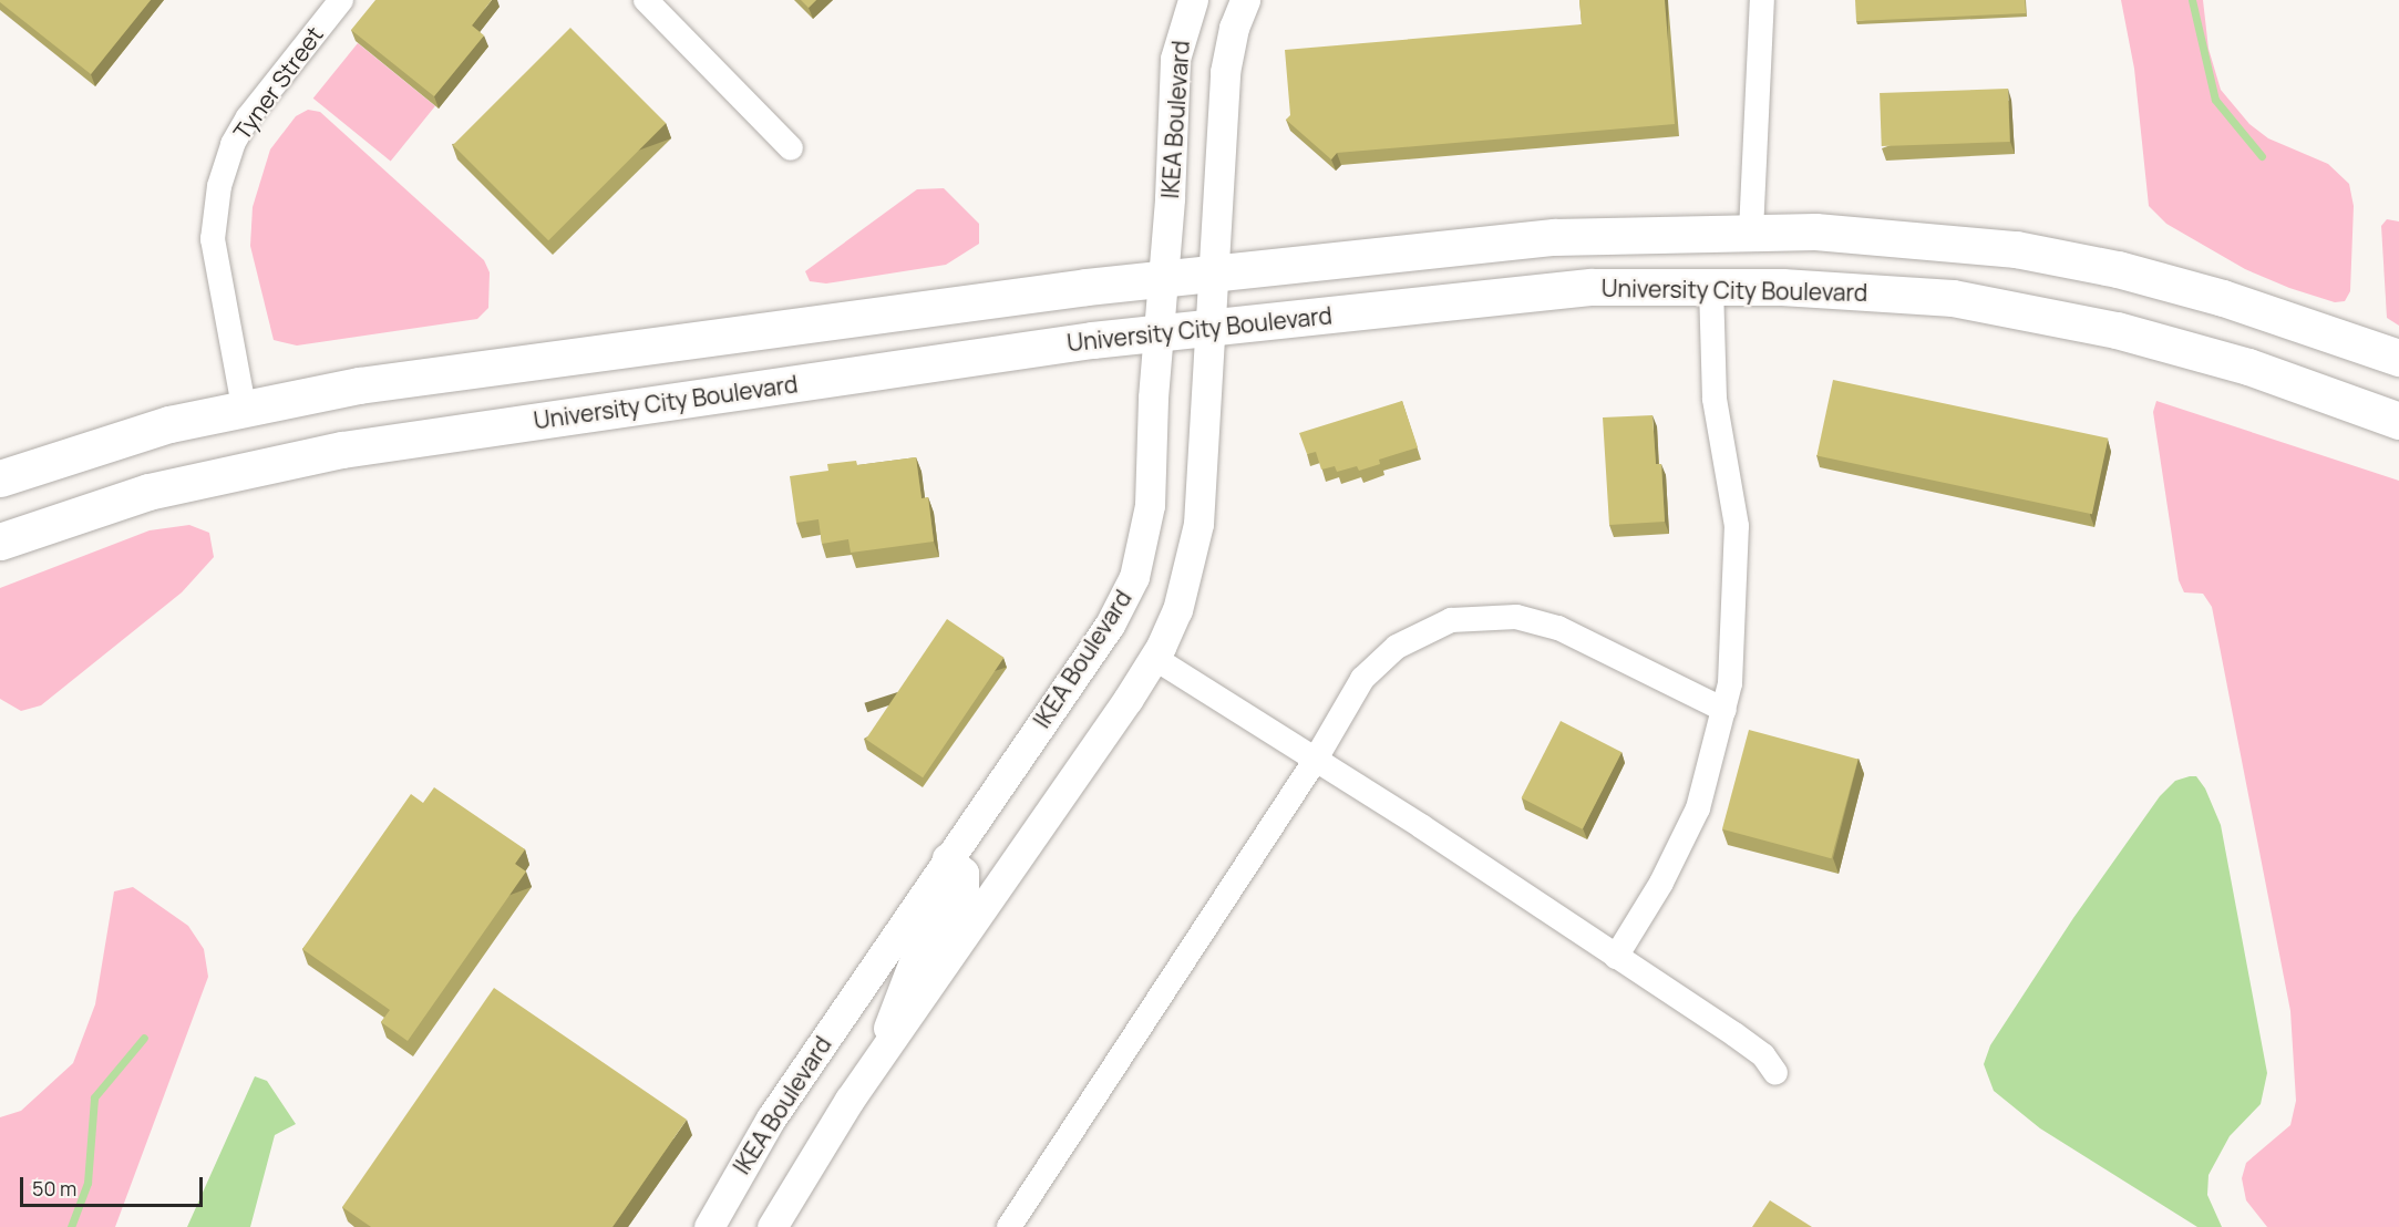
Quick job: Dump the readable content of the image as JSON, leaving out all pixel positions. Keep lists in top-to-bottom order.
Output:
{
  "streets": {
    "main road": ["University City Boulevard"],
    "street": ["Tyner Street", "IKEA Boulevard"]
  },
  "crossings": [
    ["IKEA Boulevard", "University City Boulevard"]
  ],
  "scale_bar": "50 m"
}
